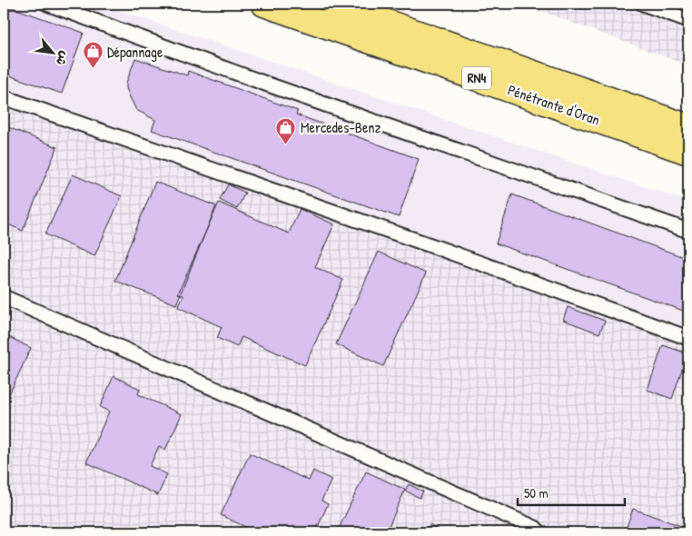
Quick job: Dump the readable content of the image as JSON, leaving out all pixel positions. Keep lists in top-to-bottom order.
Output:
{
  "streets": {
    "highway": ["RN4", "Pénétrante d'Oran"]
  },
  "places": {
    "shop": ["Dépannage", "Mercedes-Benz"]
  },
  "scale_bar": "50 m",
  "north": "bottom right"
}
